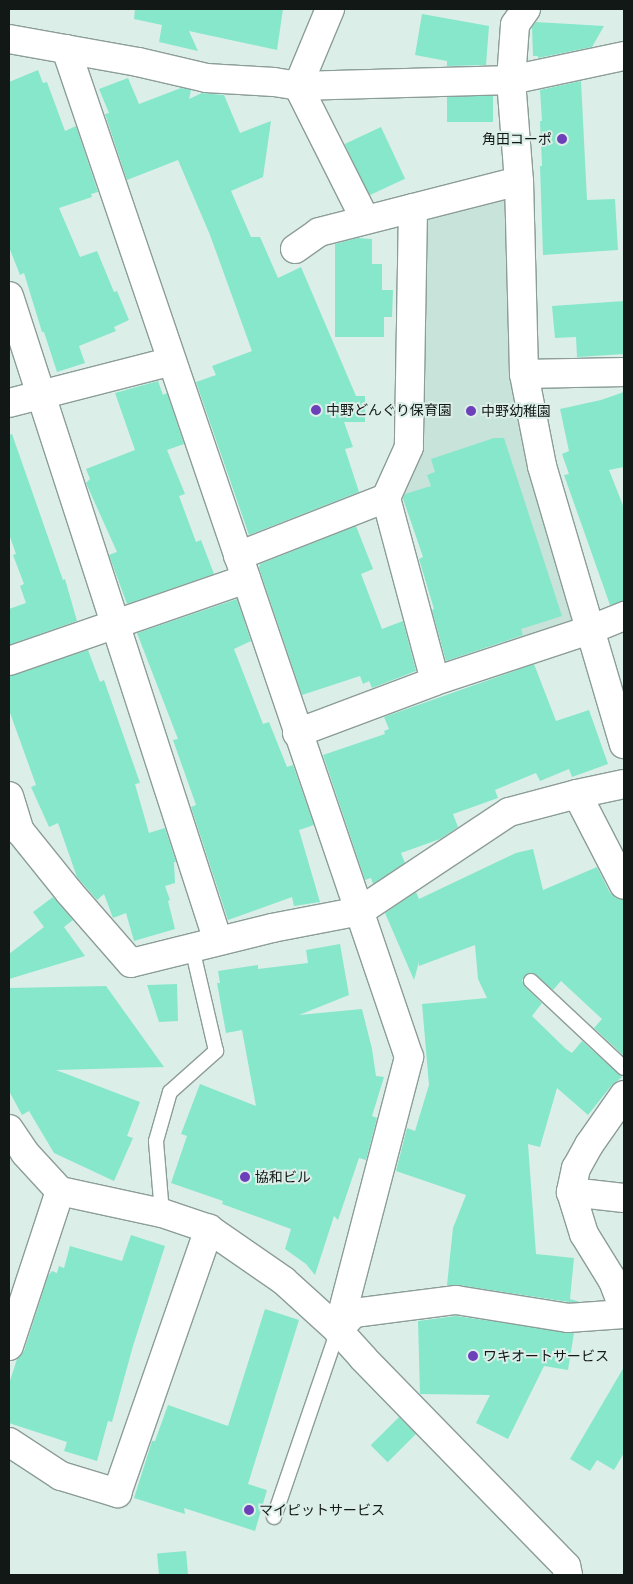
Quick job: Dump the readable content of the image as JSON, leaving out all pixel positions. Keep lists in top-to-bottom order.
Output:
{
  "places": [
    "角田コーポ",
    "中野どんぐり保育園",
    "中野幼稚園",
    "協和ビル",
    "ワキオートサービス",
    "マイピットサービス"
  ]
}
